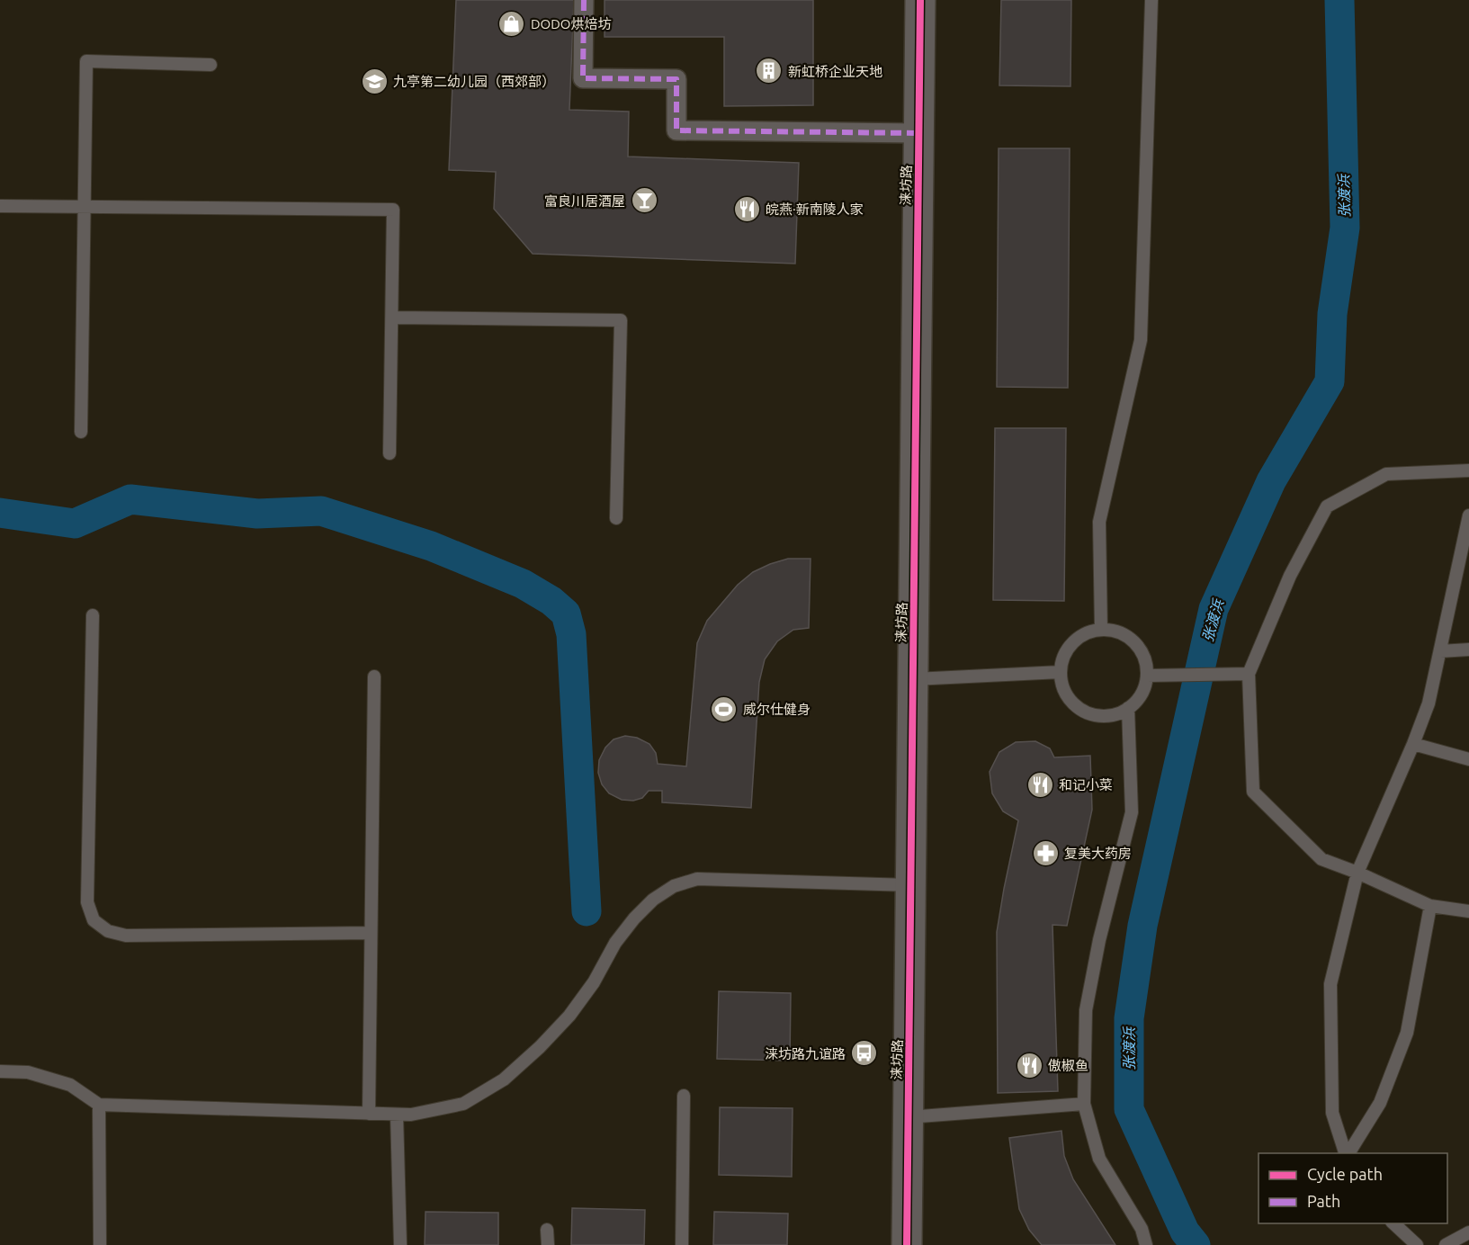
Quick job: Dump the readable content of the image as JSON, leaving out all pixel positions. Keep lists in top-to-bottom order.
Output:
{
  "streets": {
    "street": ["涞坊路"]
  },
  "water": ["张渡浜"],
  "places": {
    "shop": ["DODO烘焙坊"],
    "building": ["新虹桥企业天地"],
    "school or university": ["九亭第二幼儿园（西郊部）"],
    "bar": ["富良川居酒屋"],
    "restaurant": ["皖燕·新南陵人家", "和记小菜", "傲椒鱼"],
    "sports": ["威尔仕健身"],
    "pharmacy": ["复美大药房"],
    "bus stop": ["涞坊路九谊路"]
  },
  "legend": ["Cycle path", "Path"]
}
